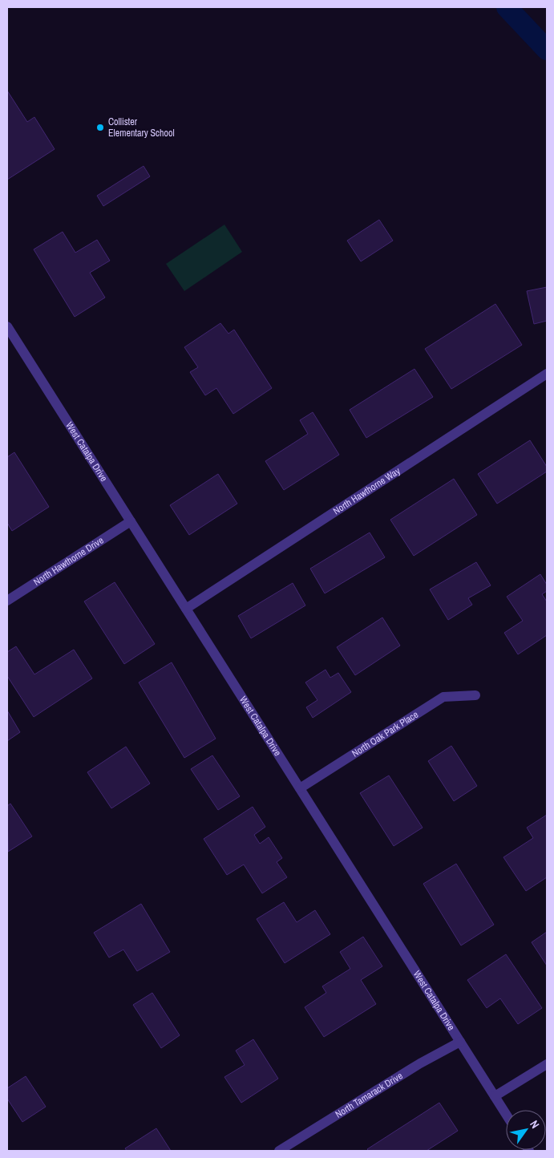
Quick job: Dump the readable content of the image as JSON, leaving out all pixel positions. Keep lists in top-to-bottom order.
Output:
{
  "streets": {
    "street": [
      "West Catalpa Drive",
      "North Hawthorne Way",
      "North Hawthorne Drive",
      "North Oak Park Place",
      "North Tamarack Drive"
    ]
  },
  "crossings": [
    ["West Catalpa Drive", "North Hawthorne Way"],
    ["West Catalpa Drive", "North Hawthorne Drive"],
    ["West Catalpa Drive", "North Oak Park Place"],
    ["West Catalpa Drive", "North Tamarack Drive"]
  ],
  "places": ["Collister Elementary School"],
  "north": "top right"
}
